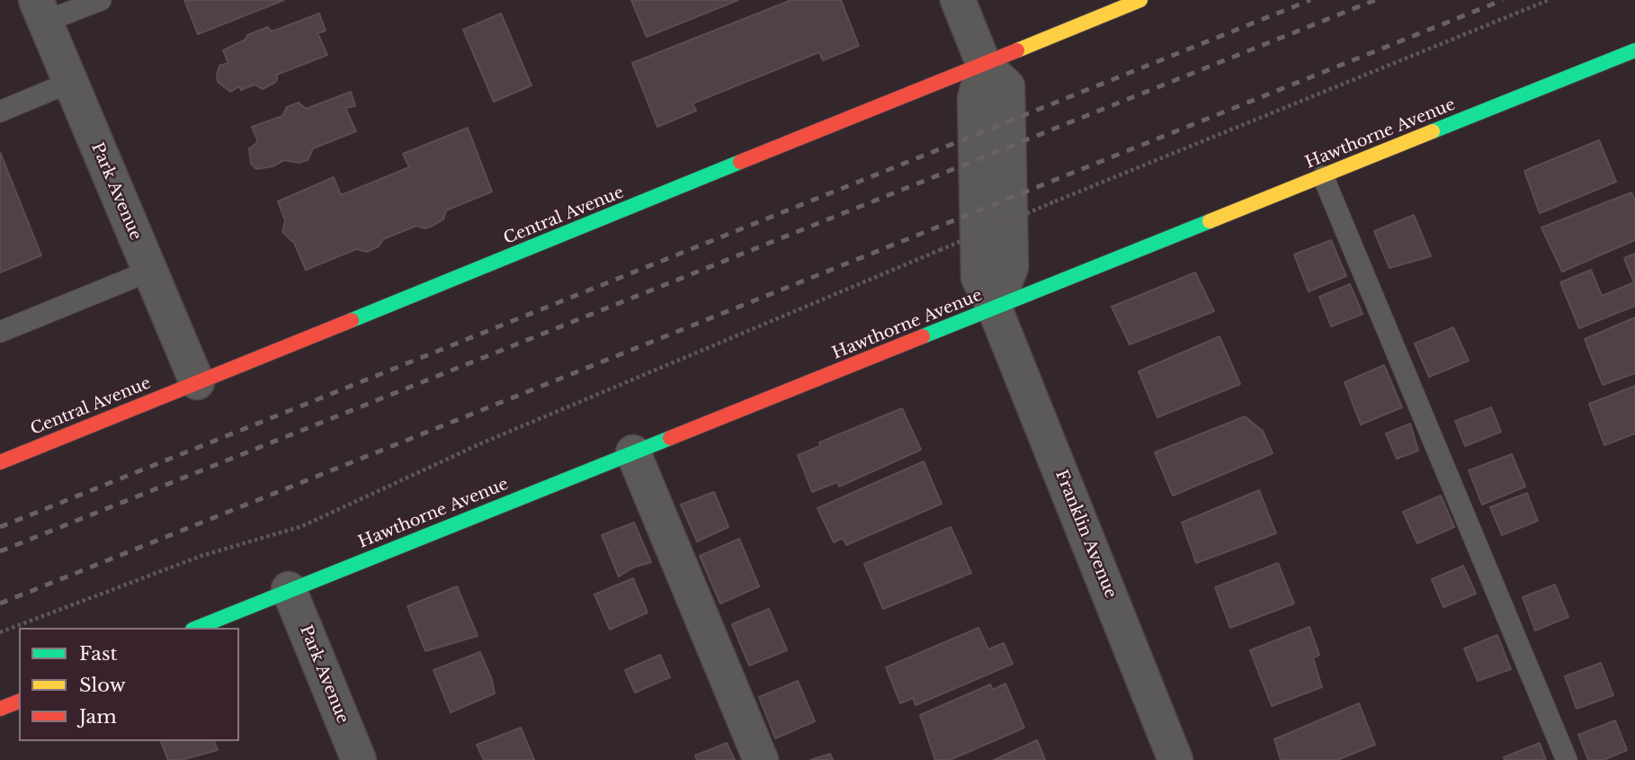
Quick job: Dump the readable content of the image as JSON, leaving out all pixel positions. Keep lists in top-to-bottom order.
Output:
{
  "streets": {
    "street": [
      "Hawthorne Avenue",
      "Park Avenue",
      "Central Avenue",
      "Franklin Avenue"
    ]
  },
  "crossings": [
    ["Hawthorne Avenue", "Park Avenue"],
    ["Hawthorne Avenue", "Franklin Avenue"],
    ["Park Avenue", "Central Avenue"]
  ],
  "legend": ["Fast", "Slow", "Jam"]
}
